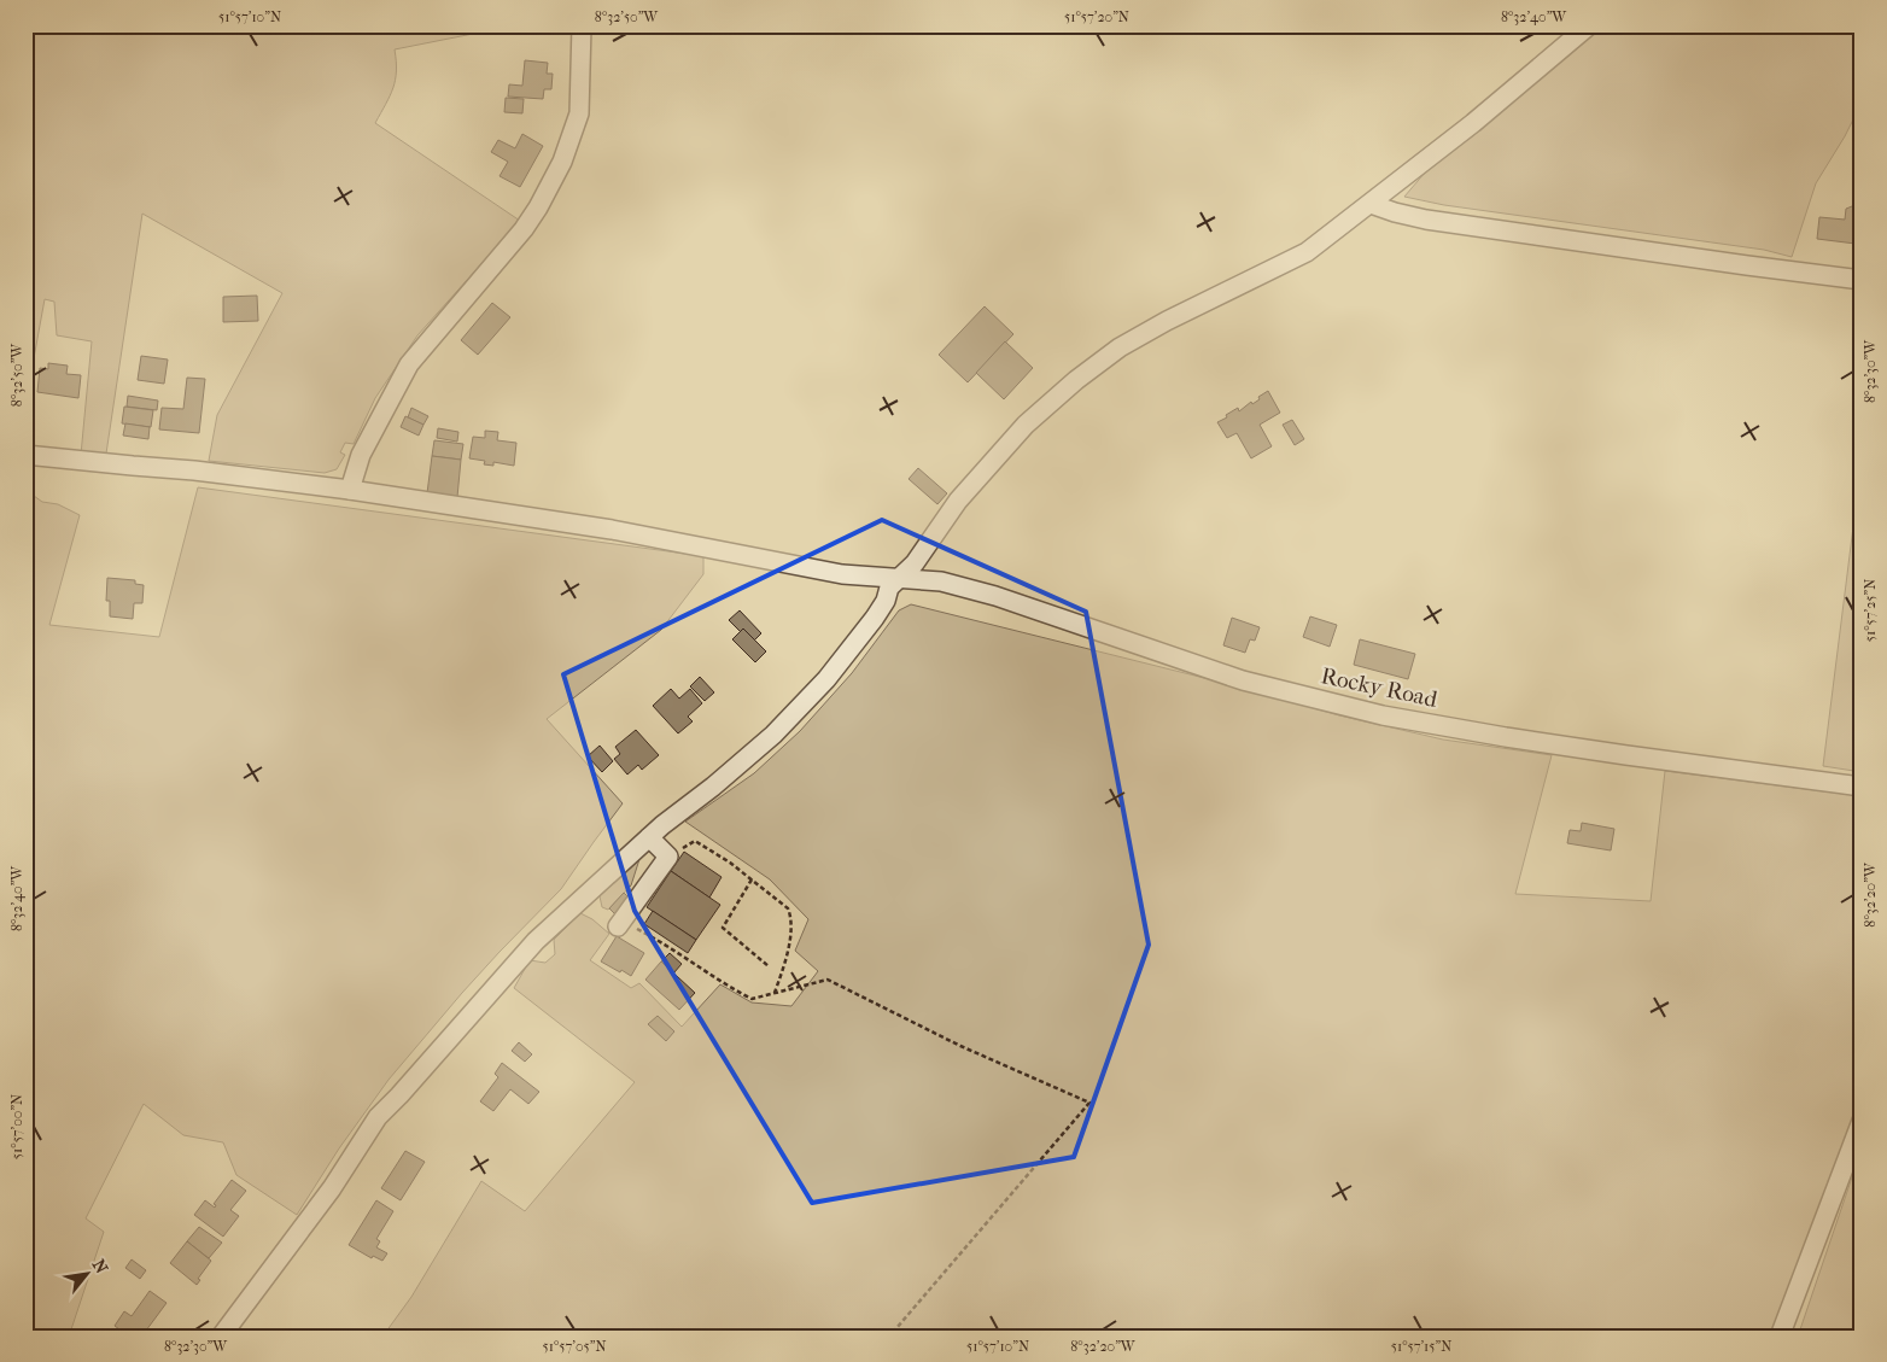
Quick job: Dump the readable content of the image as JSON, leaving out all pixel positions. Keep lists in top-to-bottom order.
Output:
{
  "streets": {
    "street": ["Rocky Road"]
  },
  "north": "top right",
  "coordinates": [
    "51°57'10\"N",
    "8°32'50\"W",
    "51°57'20\"N",
    "8°32'40\"W",
    "8°32'30\"W",
    "51°57'25\"N",
    "8°32'20\"W",
    "51°57'00\"N",
    "51°57'05\"N",
    "51°57'15\"N"
  ]
}
